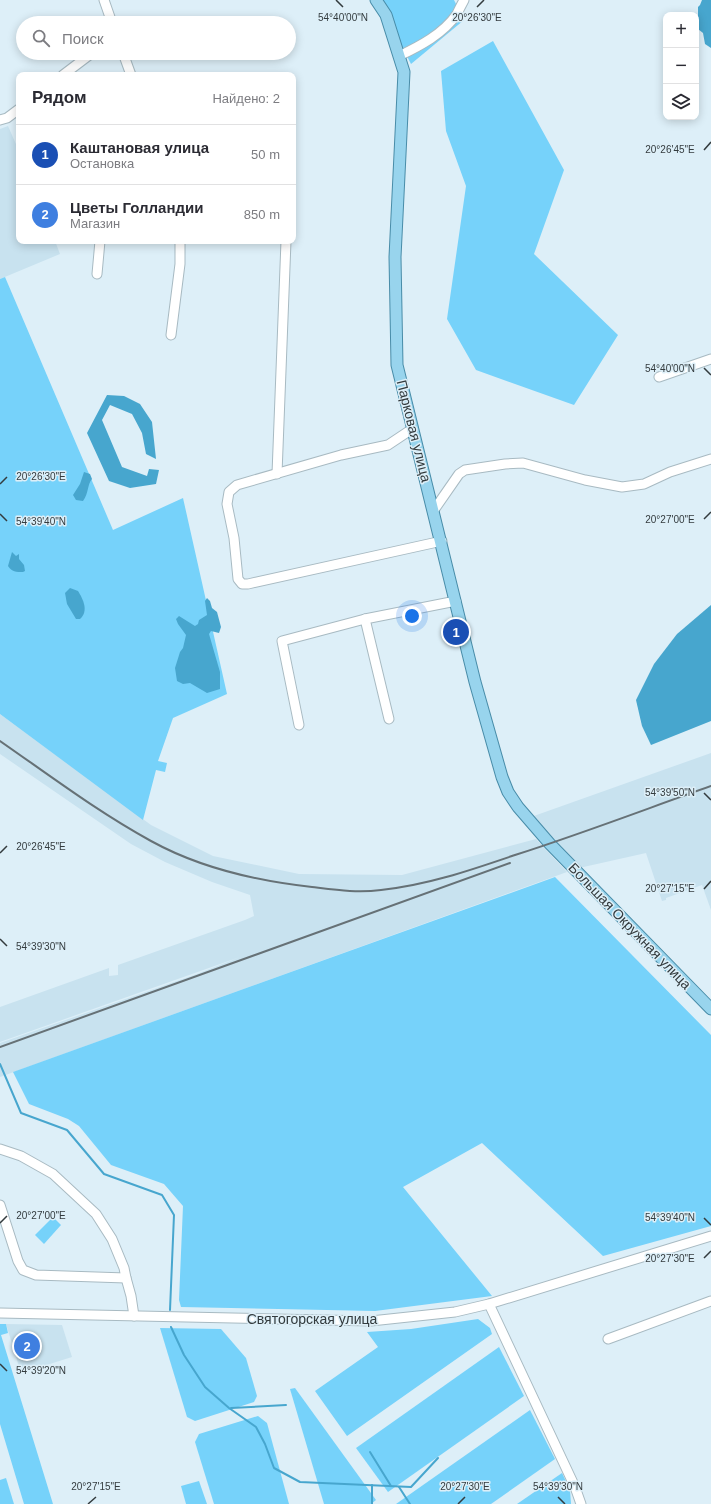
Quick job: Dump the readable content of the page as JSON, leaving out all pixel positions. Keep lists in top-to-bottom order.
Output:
{
  "streets": {
    "main road": ["Парковая улица", "Большая Окружная улица"],
    "street": ["Святогорская улица"]
  },
  "crossings": [
    ["Парковая улица", "Большая Окружная улица"]
  ],
  "page": {
    "map_buttons": ["+", "−"],
    "search": "Поиск",
    "heading": ["Рядом", "Найдено: 2"],
    "list": [
      {
        "mark": "1",
        "name": "Каштановая улица",
        "note": "Остановка",
        "value": "50 m"
      },
      {
        "mark": "2",
        "name": "Цветы Голландии",
        "note": "Магазин",
        "value": "850 m"
      }
    ],
    "pins": ["1", "2"]
  },
  "coordinates": [
    "54°40'00\"N",
    "20°26'30\"E",
    "20°26'45\"E",
    "20°27'00\"E",
    "54°39'40\"N",
    "54°39'50\"N",
    "20°27'15\"E",
    "54°39'30\"N",
    "20°27'30\"E",
    "54°39'20\"N"
  ]
}
